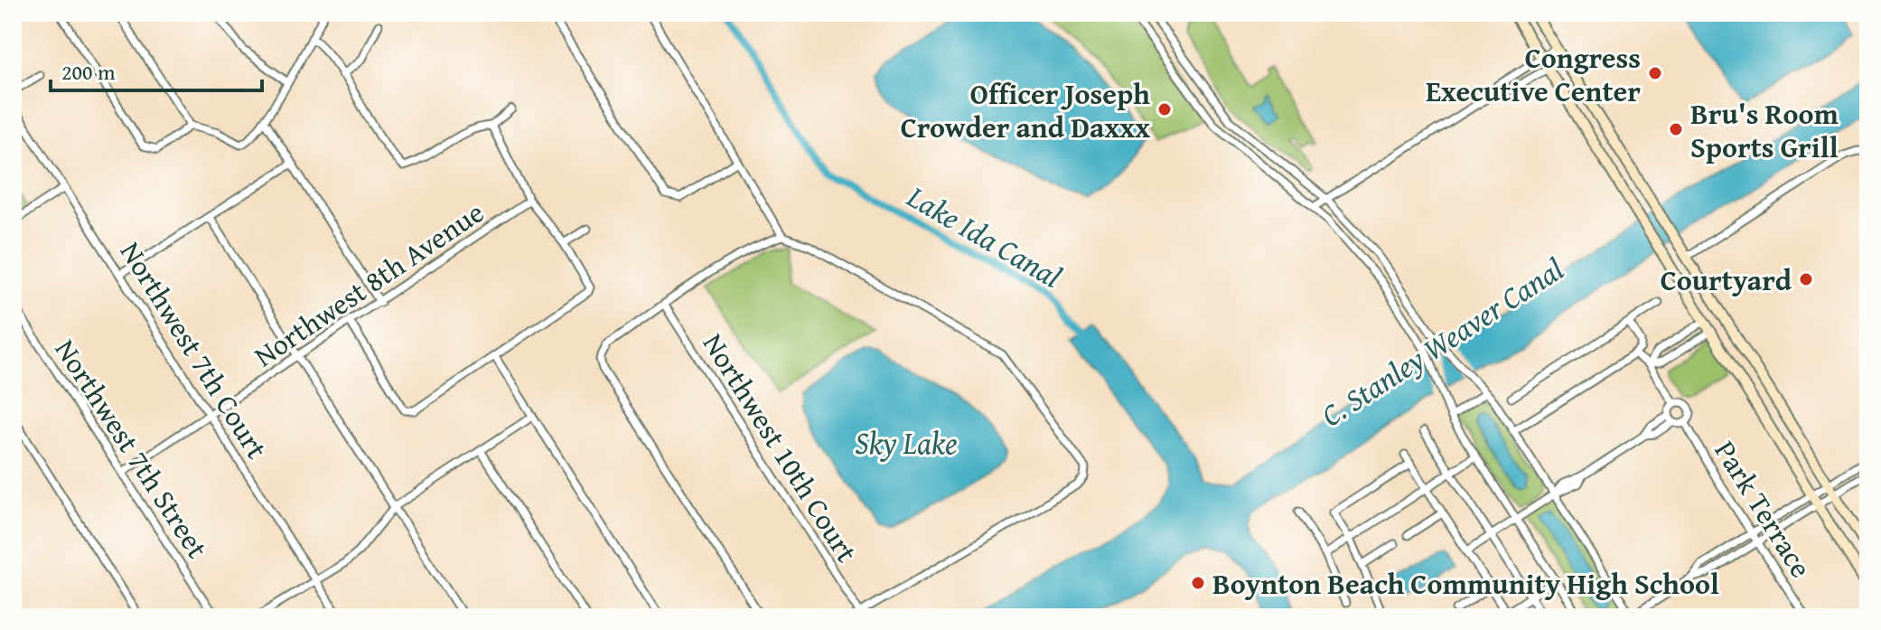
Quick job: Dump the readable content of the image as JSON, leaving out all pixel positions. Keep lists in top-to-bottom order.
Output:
{
  "streets": {
    "street": [
      "Northwest 8th Avenue",
      "Northwest 7th Court",
      "Northwest 10th Court",
      "Northwest 7th Street",
      "Park Terrace"
    ]
  },
  "crossings": [
    ["Northwest 8th Avenue", "Northwest 7th Court"],
    ["Northwest 8th Avenue", "Northwest 7th Street"]
  ],
  "water": ["Lake Ida Canal", "C. Stanley Weaver Canal", "Sky Lake"],
  "places": [
    "Congress Executive Center",
    "Officer Joseph Crowder and Daxxx",
    "Bru's Room Sports Grill",
    "Courtyard",
    "Boynton Beach Community High School"
  ],
  "scale_bar": "200 m"
}
